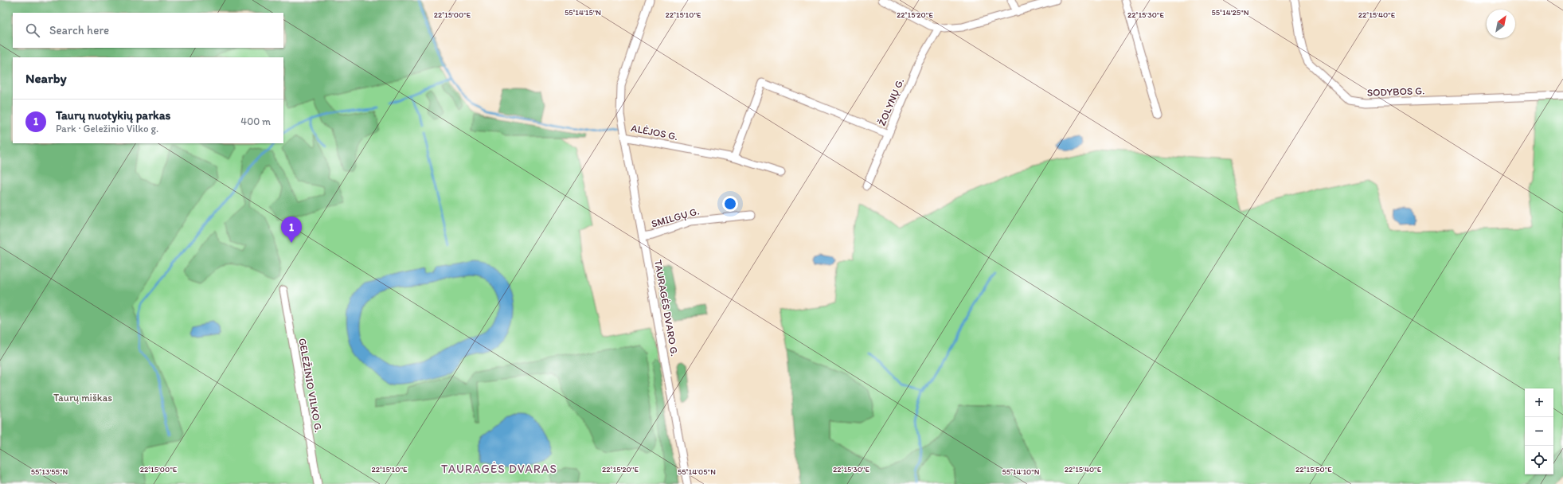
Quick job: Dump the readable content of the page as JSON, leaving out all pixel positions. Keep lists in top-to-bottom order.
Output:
{
  "streets": {
    "street": [
      "SODYBOS G.",
      "ŽOLYNŲ G.",
      "ALĖJOS G.",
      "SMILGŲ G.",
      "TAURAGĖS DVARO G.",
      "GELEŽINIO VILKO G."
    ]
  },
  "crossings": [
    ["ALĖJOS G.", "TAURAGĖS DVARO G."],
    ["SMILGŲ G.", "TAURAGĖS DVARO G."]
  ],
  "districts": ["TAURAGĖS DVARAS"],
  "parks": ["Taurų miškas"],
  "north": "top right",
  "page": {
    "search": "Search here",
    "heading": "Nearby",
    "list": [
      {
        "mark": "1",
        "name": "Taurų nuotykių parkas",
        "note": "Park · Geležinio Vilko g.",
        "value": "400 m"
      }
    ],
    "pins": "1",
    "map_buttons": ["+", "−"]
  },
  "coordinates": [
    "55°14'15\"N",
    "55°14'25\"N",
    "22°15'00\"E",
    "22°15'10\"E",
    "22°15'20\"E",
    "22°15'30\"E",
    "22°15'40\"E",
    "22°15'50\"E",
    "55°13'55\"N",
    "55°14'05\"N",
    "55°14'10\"N"
  ]
}
